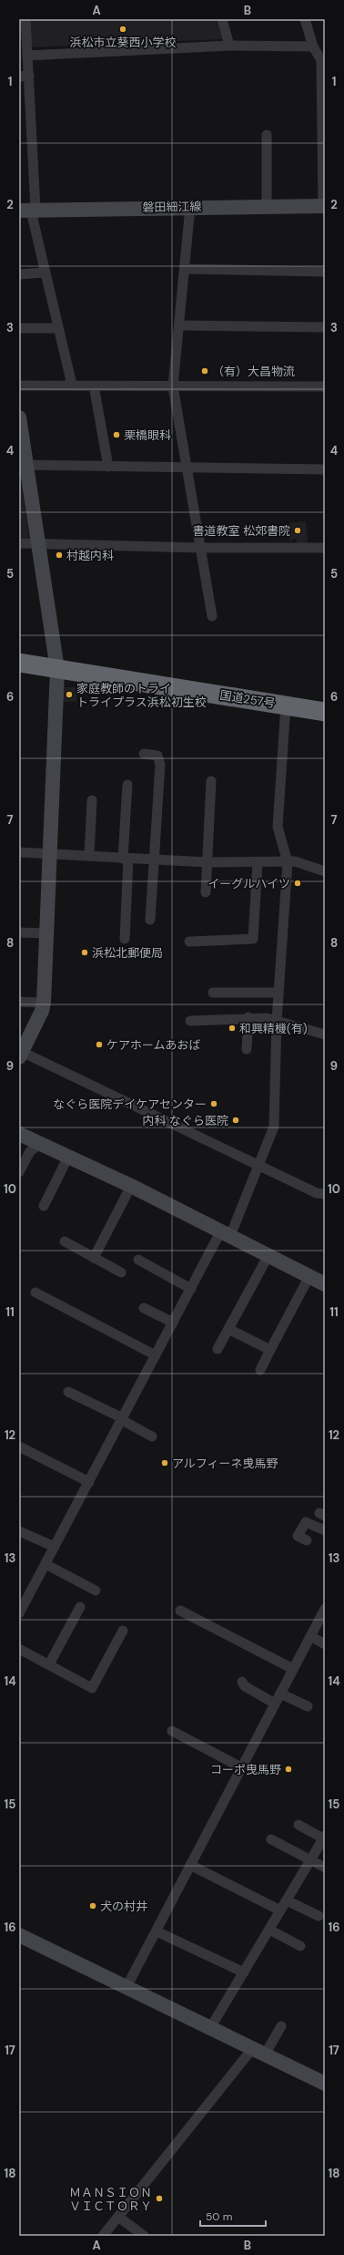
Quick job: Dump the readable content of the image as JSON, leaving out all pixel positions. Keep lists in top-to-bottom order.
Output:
{
  "streets": {
    "highway": ["国道257号"],
    "street": ["磐田細江線"]
  },
  "places": [
    "浜松市立葵西小学校",
    "（有）大昌物流",
    "栗橋眼科",
    "書道教室 松郊書院",
    "村越内科",
    "家庭教師のトライ トライプラス浜松初生校",
    "イーグルハイツ",
    "浜松北郵便局",
    "和興精機(有)",
    "ケアホームあおば",
    "なぐら医院デイケアセンター",
    "内科 なぐら医院",
    "アルフィーネ曵馬野",
    "コーポ曳馬野",
    "犬の村井",
    "ＭＡＮＳＩＯＮ ＶＩＣＴＯＲＹ"
  ],
  "scale_bar": "50 m",
  "grid": {
    "columns": ["A", "B"],
    "rows": [
      "1",
      "2",
      "3",
      "4",
      "5",
      "6",
      "7",
      "8",
      "9",
      "10",
      "11",
      "12",
      "13",
      "14",
      "15",
      "16",
      "17",
      "18"
    ]
  }
}
